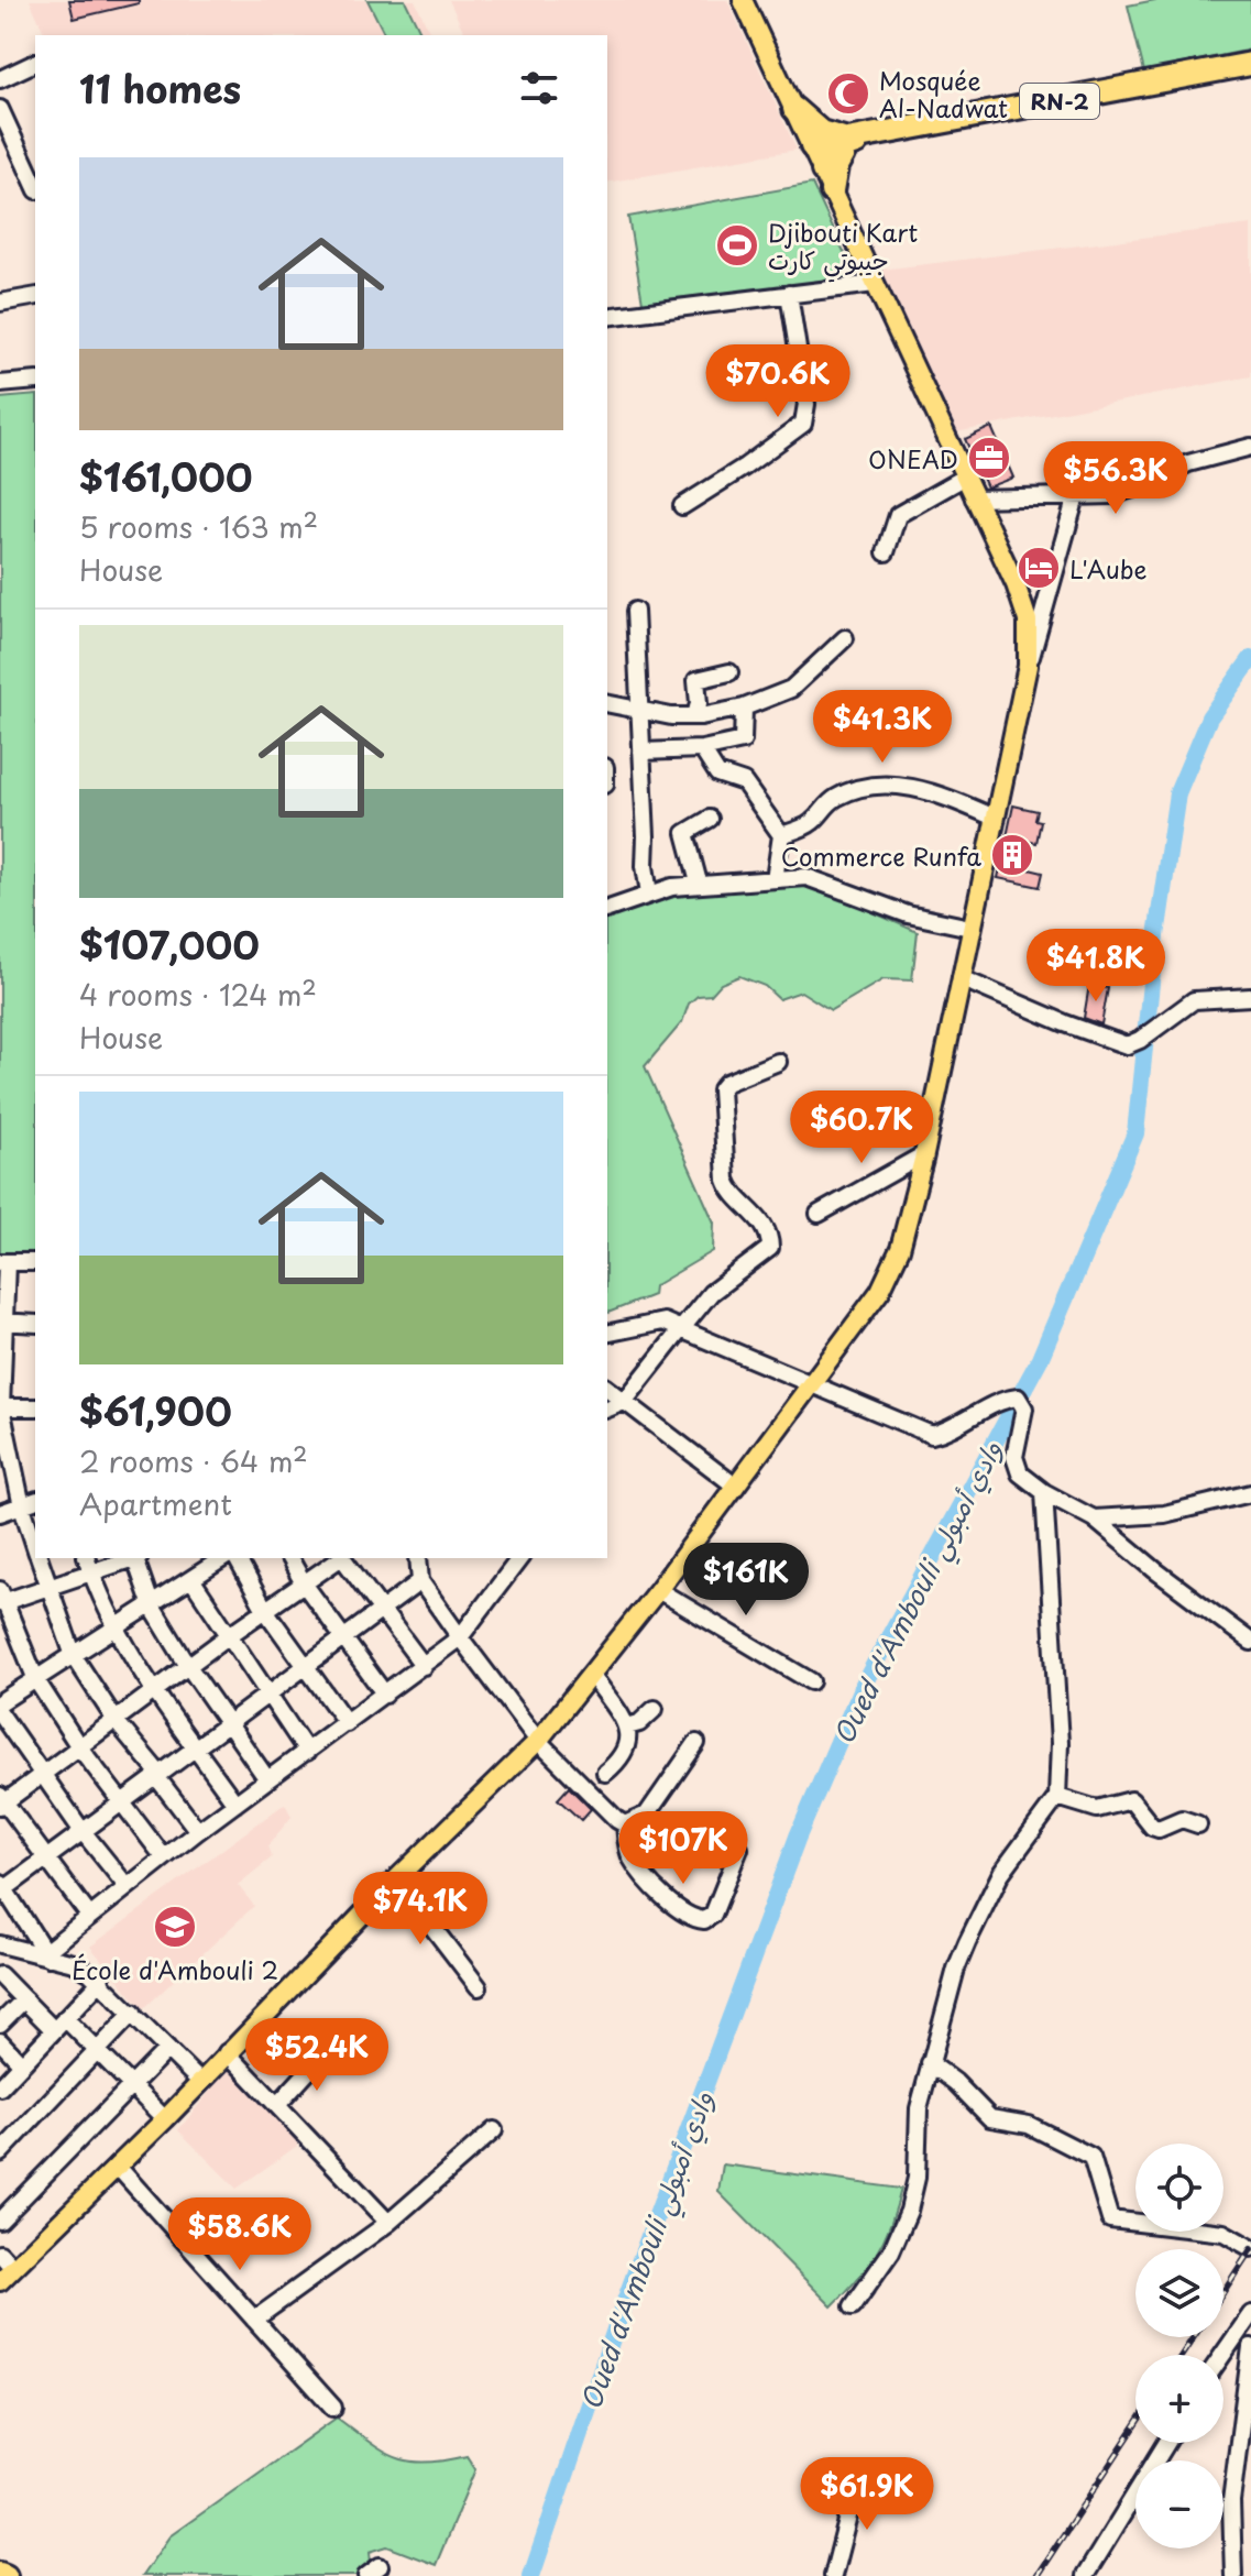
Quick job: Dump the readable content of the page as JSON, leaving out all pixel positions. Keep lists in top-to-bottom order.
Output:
{
  "streets": {
    "highway": ["RN-2"]
  },
  "water": ["Oued d'Ambouli وادي أمبولي"],
  "places": {
    "mosque": ["Mosquée Al-Nadwat"],
    "sports": ["Djibouti Kart جيبوتي كارت"],
    "office": ["ONEAD"],
    "hotel": ["L'Aube"],
    "building": ["Commerce Runfa"],
    "school or university": ["École d'Ambouli 2"]
  },
  "page": {
    "heading": "11 homes",
    "list": [
      {
        "name": "$161,000",
        "note": "5 rooms · 163 m² · House"
      },
      {
        "name": "$107,000",
        "note": "4 rooms · 124 m² · House"
      },
      {
        "name": "$61,900",
        "note": "2 rooms · 64 m² · Apartment"
      }
    ],
    "price": [
      "$70.6K",
      "$56.3K",
      "$41.3K",
      "$41.8K",
      "$60.7K",
      "$161K",
      "$107K",
      "$74.1K",
      "$52.4K",
      "$58.6K",
      "$61.9K"
    ],
    "map_buttons": ["+", "−"]
  }
}
